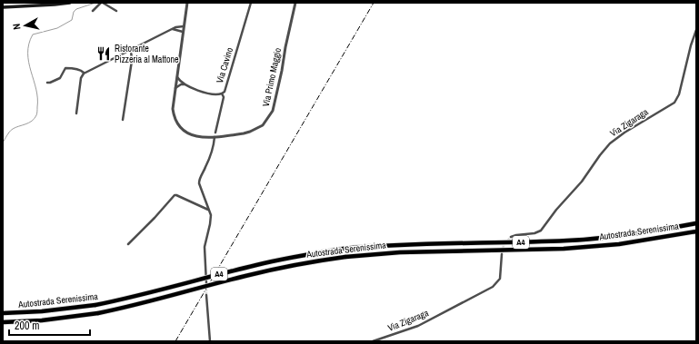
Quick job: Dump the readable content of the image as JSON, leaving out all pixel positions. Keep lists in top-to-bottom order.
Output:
{
  "streets": {
    "highway": ["Autostrada Serenissima", "A4"],
    "street": ["Via Cavino", "Via Primo Maggio", "Via Zigaraga"]
  },
  "places": {
    "restaurant": ["Ristorante Pizzeria al Mattone"]
  },
  "scale_bar": "200 m",
  "north": "left"
}
